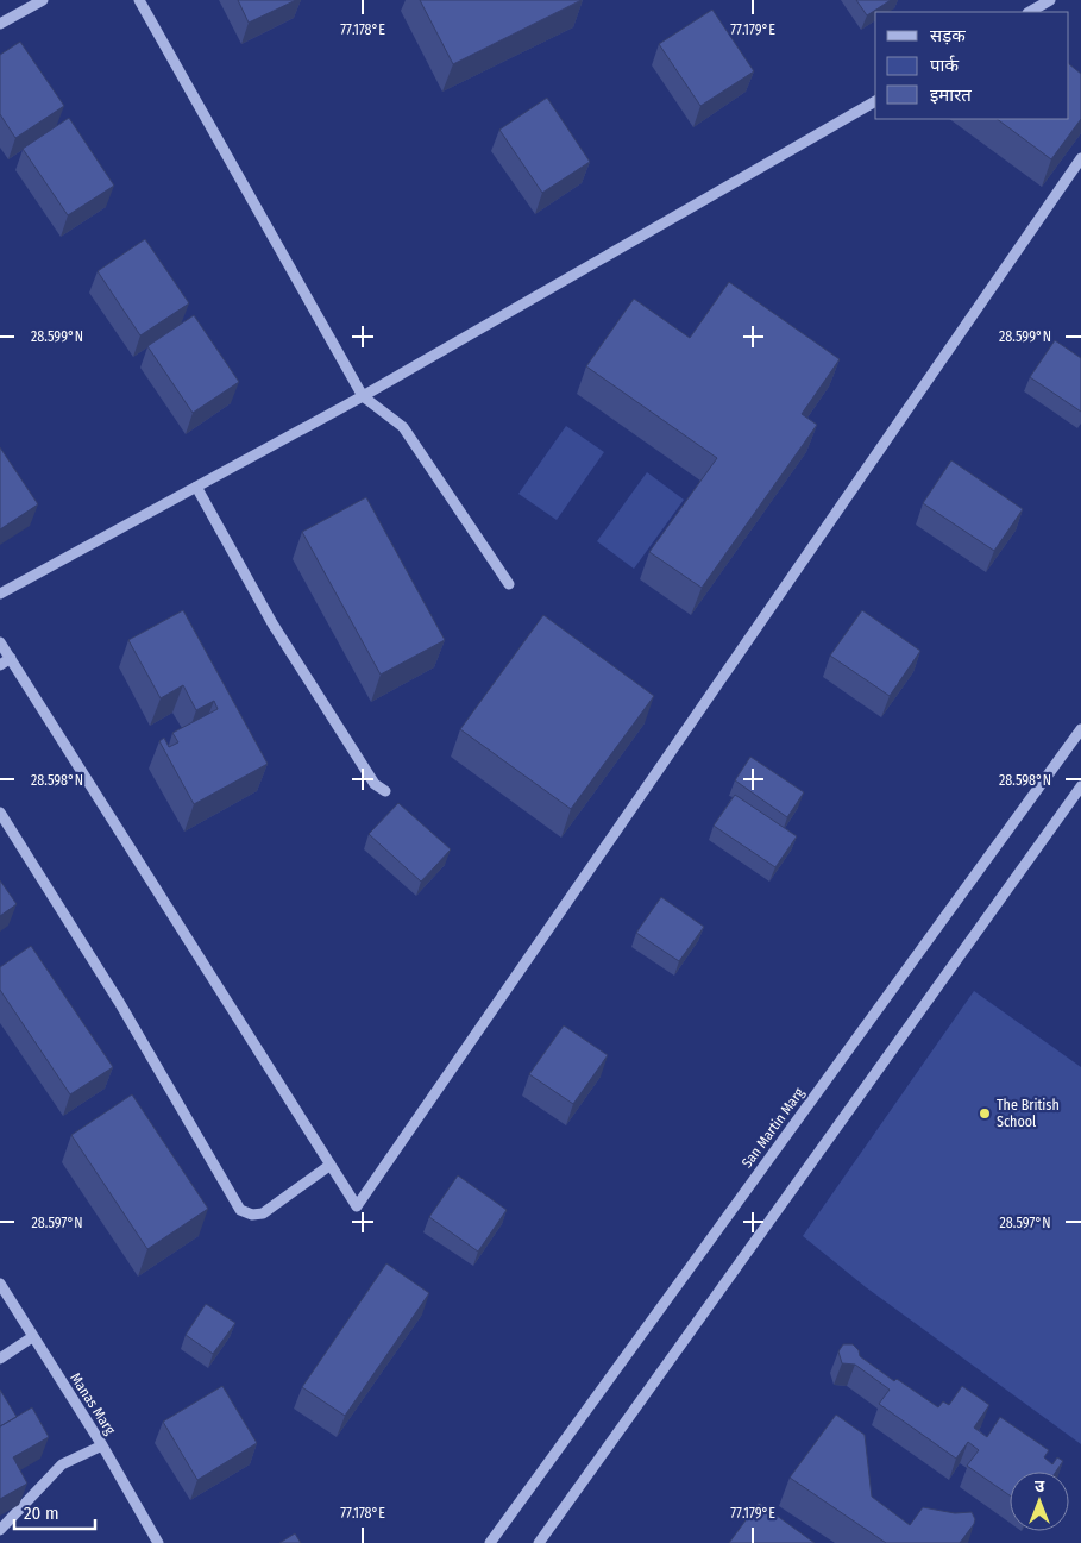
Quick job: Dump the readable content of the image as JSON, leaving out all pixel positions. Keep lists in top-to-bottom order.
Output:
{
  "streets": {
    "street": ["San Martin Marg", "Manas Marg"]
  },
  "places": ["The British School"],
  "legend": ["सड़क", "पार्क", "इमारत"],
  "scale_bar": "20 m",
  "north": "top",
  "coordinates": [
    "77.178°E",
    "77.179°E",
    "28.599°N",
    "28.598°N",
    "28.597°N"
  ]
}
